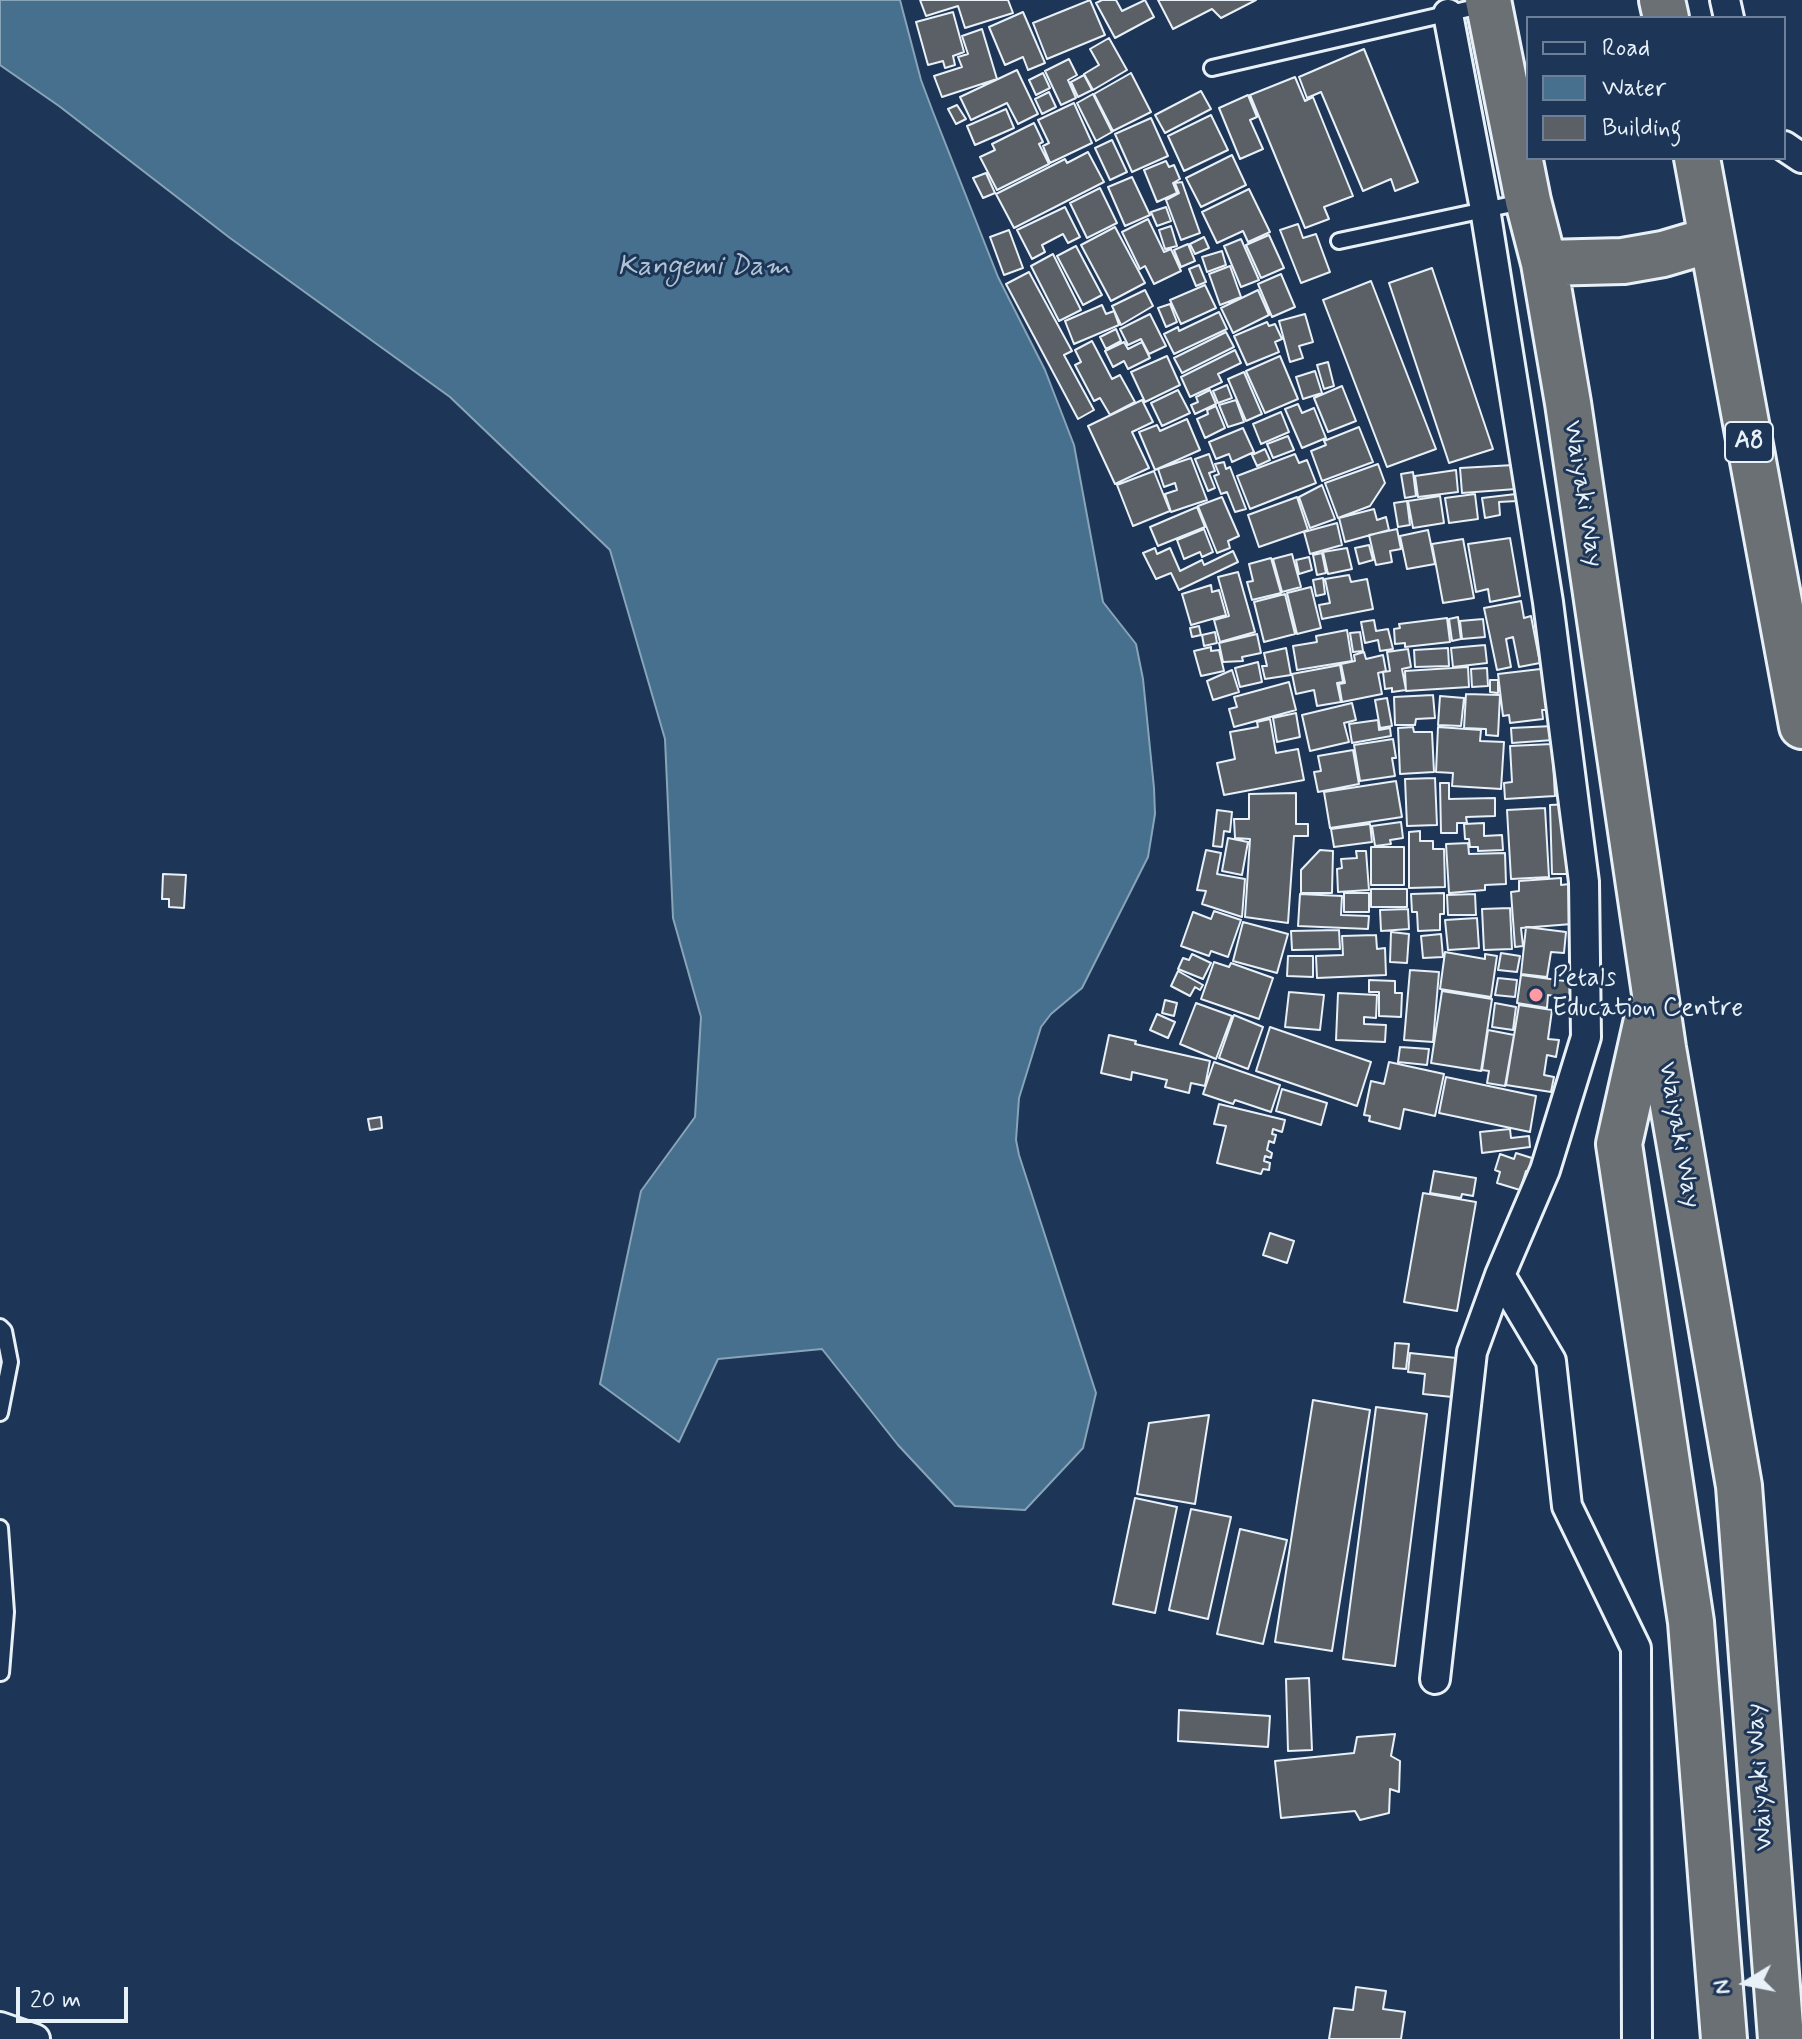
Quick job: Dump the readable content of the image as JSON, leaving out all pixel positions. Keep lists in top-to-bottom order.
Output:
{
  "streets": {
    "highway": ["A8", "Waiyaki Way"]
  },
  "water": ["Kangemi Dam"],
  "places": ["Petals Education Centre"],
  "legend": ["Road", "Water", "Building"],
  "scale_bar": "20 m",
  "north": "left"
}
